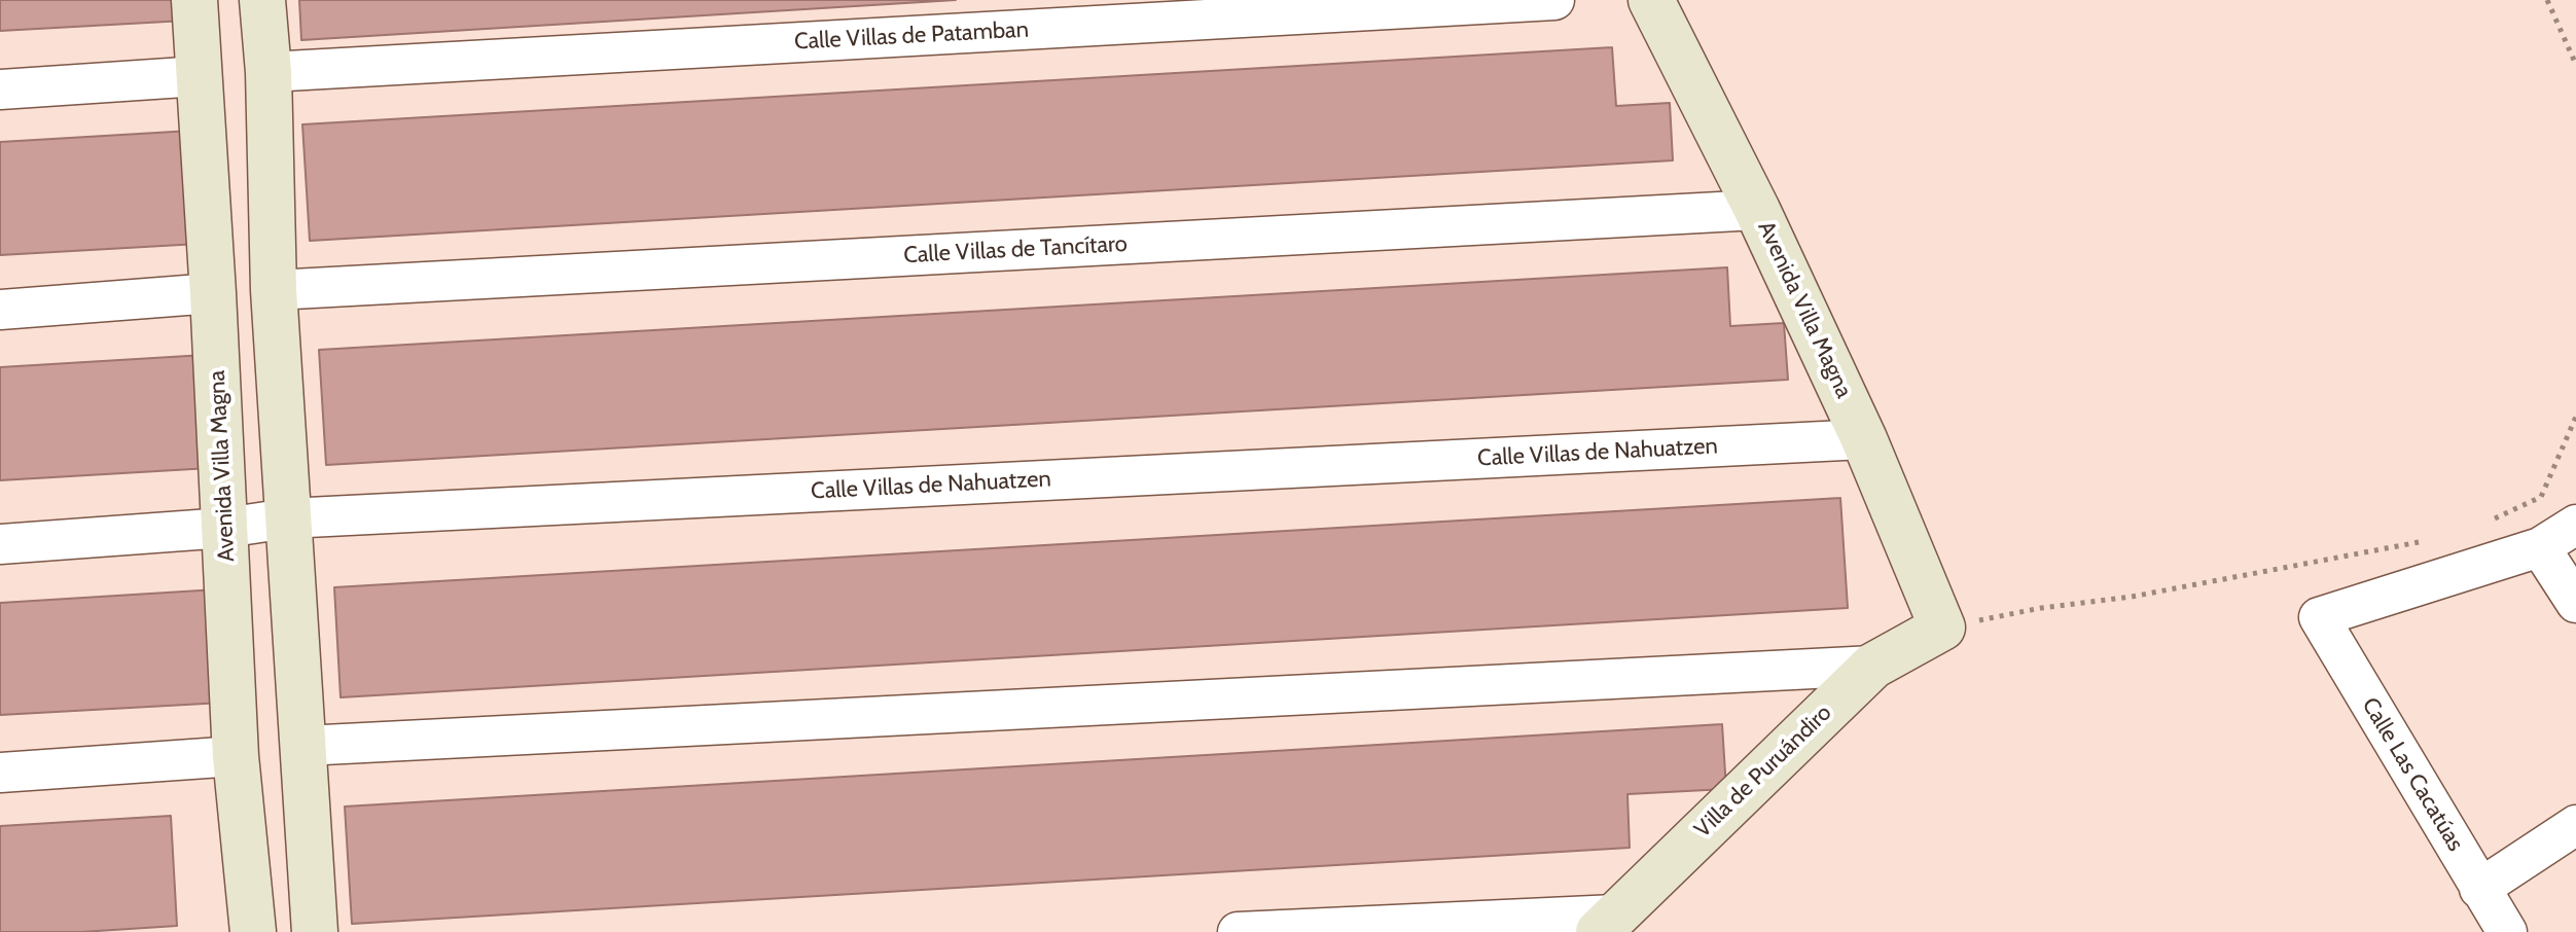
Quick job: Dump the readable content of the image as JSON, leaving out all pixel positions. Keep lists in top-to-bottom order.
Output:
{
  "streets": {
    "street": [
      "Calle Villas de Patamban",
      "Calle Villas de Tancítaro",
      "Avenida Villa Magna",
      "Calle Villas de Nahuatzen",
      "Villa de Puruándiro",
      "Calle Las Cacatúas"
    ]
  },
  "crossings": [
    ["Calle Villas de Tancítaro", "Avenida Villa Magna"],
    ["Avenida Villa Magna", "Calle Villas de Nahuatzen"],
    ["Avenida Villa Magna", "Villa de Puruándiro"]
  ]
}
